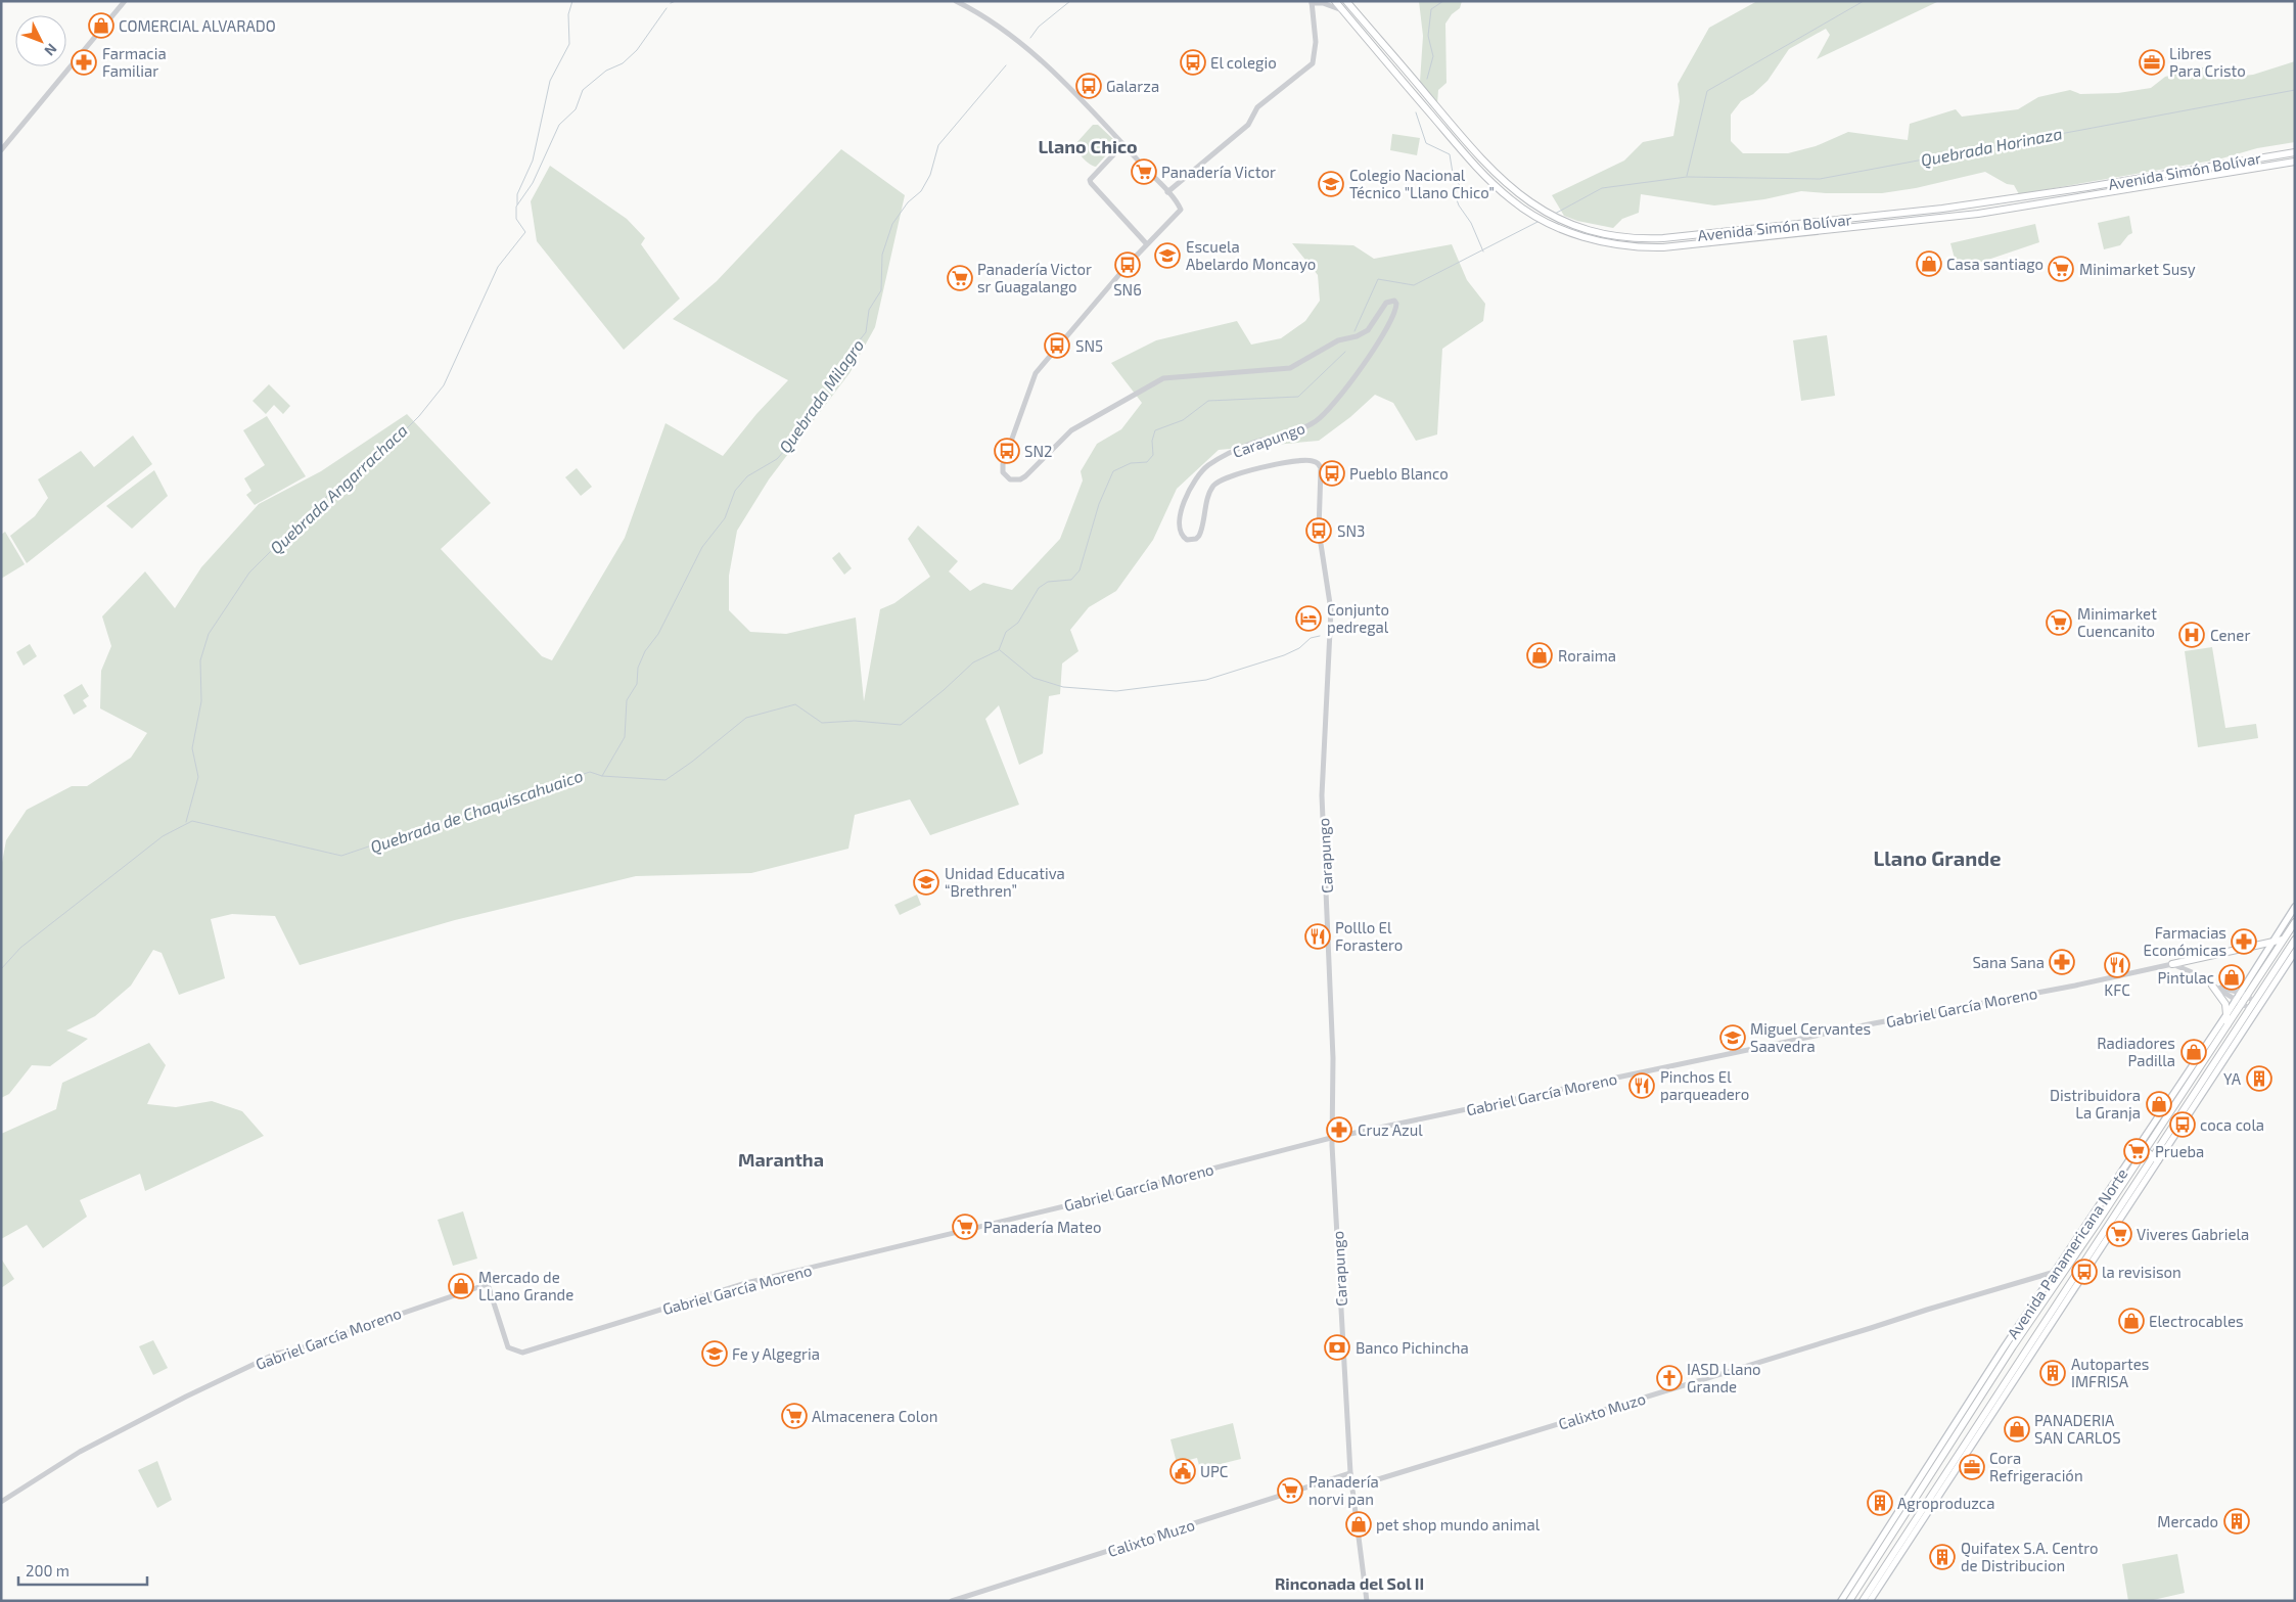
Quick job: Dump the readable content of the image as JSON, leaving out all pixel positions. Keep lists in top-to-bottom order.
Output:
{
  "streets": {
    "highway": ["Avenida Simón Bolívar", "Avenida Panamericana Norte"],
    "street": ["Carapungo", "Gabriel García Moreno", "Calixto Muzo"]
  },
  "crossings": [
    ["Carapungo", "Gabriel García Moreno"],
    ["Carapungo", "Calixto Muzo"],
    ["Avenida Panamericana Norte", "Calixto Muzo"]
  ],
  "districts": [
    "Llano Chico",
    "Llano Grande",
    "Marantha",
    "Rinconada del Sol II"
  ],
  "water": [
    "Quebrada Horinaza",
    "Quebrada Milagro",
    "Quebrada Angarrachaca",
    "Quebrada de Chaquiscahuaico"
  ],
  "places": {
    "shop": [
      "COMERCIAL ALVARADO",
      "Casa santiago",
      "Roraima",
      "Pintulac",
      "Radiadores Padilla",
      "Distribuidora La Granja",
      "Mercado de LLano Grande",
      "Electrocables",
      "PANADERIA SAN CARLOS",
      "pet shop mundo animal"
    ],
    "pharmacy": [
      "Farmacia Familiar",
      "Farmacias Económicas",
      "Sana Sana",
      "Cruz Azul"
    ],
    "bus stop": [
      "El colegio",
      "Galarza",
      "SN6",
      "SN5",
      "SN2",
      "Pueblo Blanco",
      "SN3",
      "coca cola",
      "la revisison"
    ],
    "office": ["Libres Para Cristo", "Cora Refrigeración"],
    "supermarket": [
      "Panadería Victor",
      "Minimarket Susy",
      "Panadería Victor sr Guagalango",
      "Minimarket Cuencanito",
      "Prueba",
      "Panadería Mateo",
      "Viveres Gabriela",
      "Almacenera Colon",
      "Panadería norvi pan"
    ],
    "school or university": [
      "Colegio Nacional Técnico \"Llano Chico\"",
      "Escuela Abelardo Moncayo",
      "Unidad Educativa “Brethren”",
      "Miguel Cervantes Saavedra",
      "Fe y Algegria"
    ],
    "hotel": ["Conjunto pedregal"],
    "hospital": ["Cener"],
    "restaurant": ["Polllo El Forastero", "KFC", "Pinchos El parqueadero"],
    "building": [
      "YA",
      "Autopartes IMFRISA",
      "Agroproduzca",
      "Mercado",
      "Quifatex S.A. Centro de Distribucion"
    ],
    "bank": ["Banco Pichincha"],
    "church": ["IASD Llano Grande"],
    "public building": ["UPC"]
  },
  "scale_bar": "200 m",
  "north": "bottom right"
}
